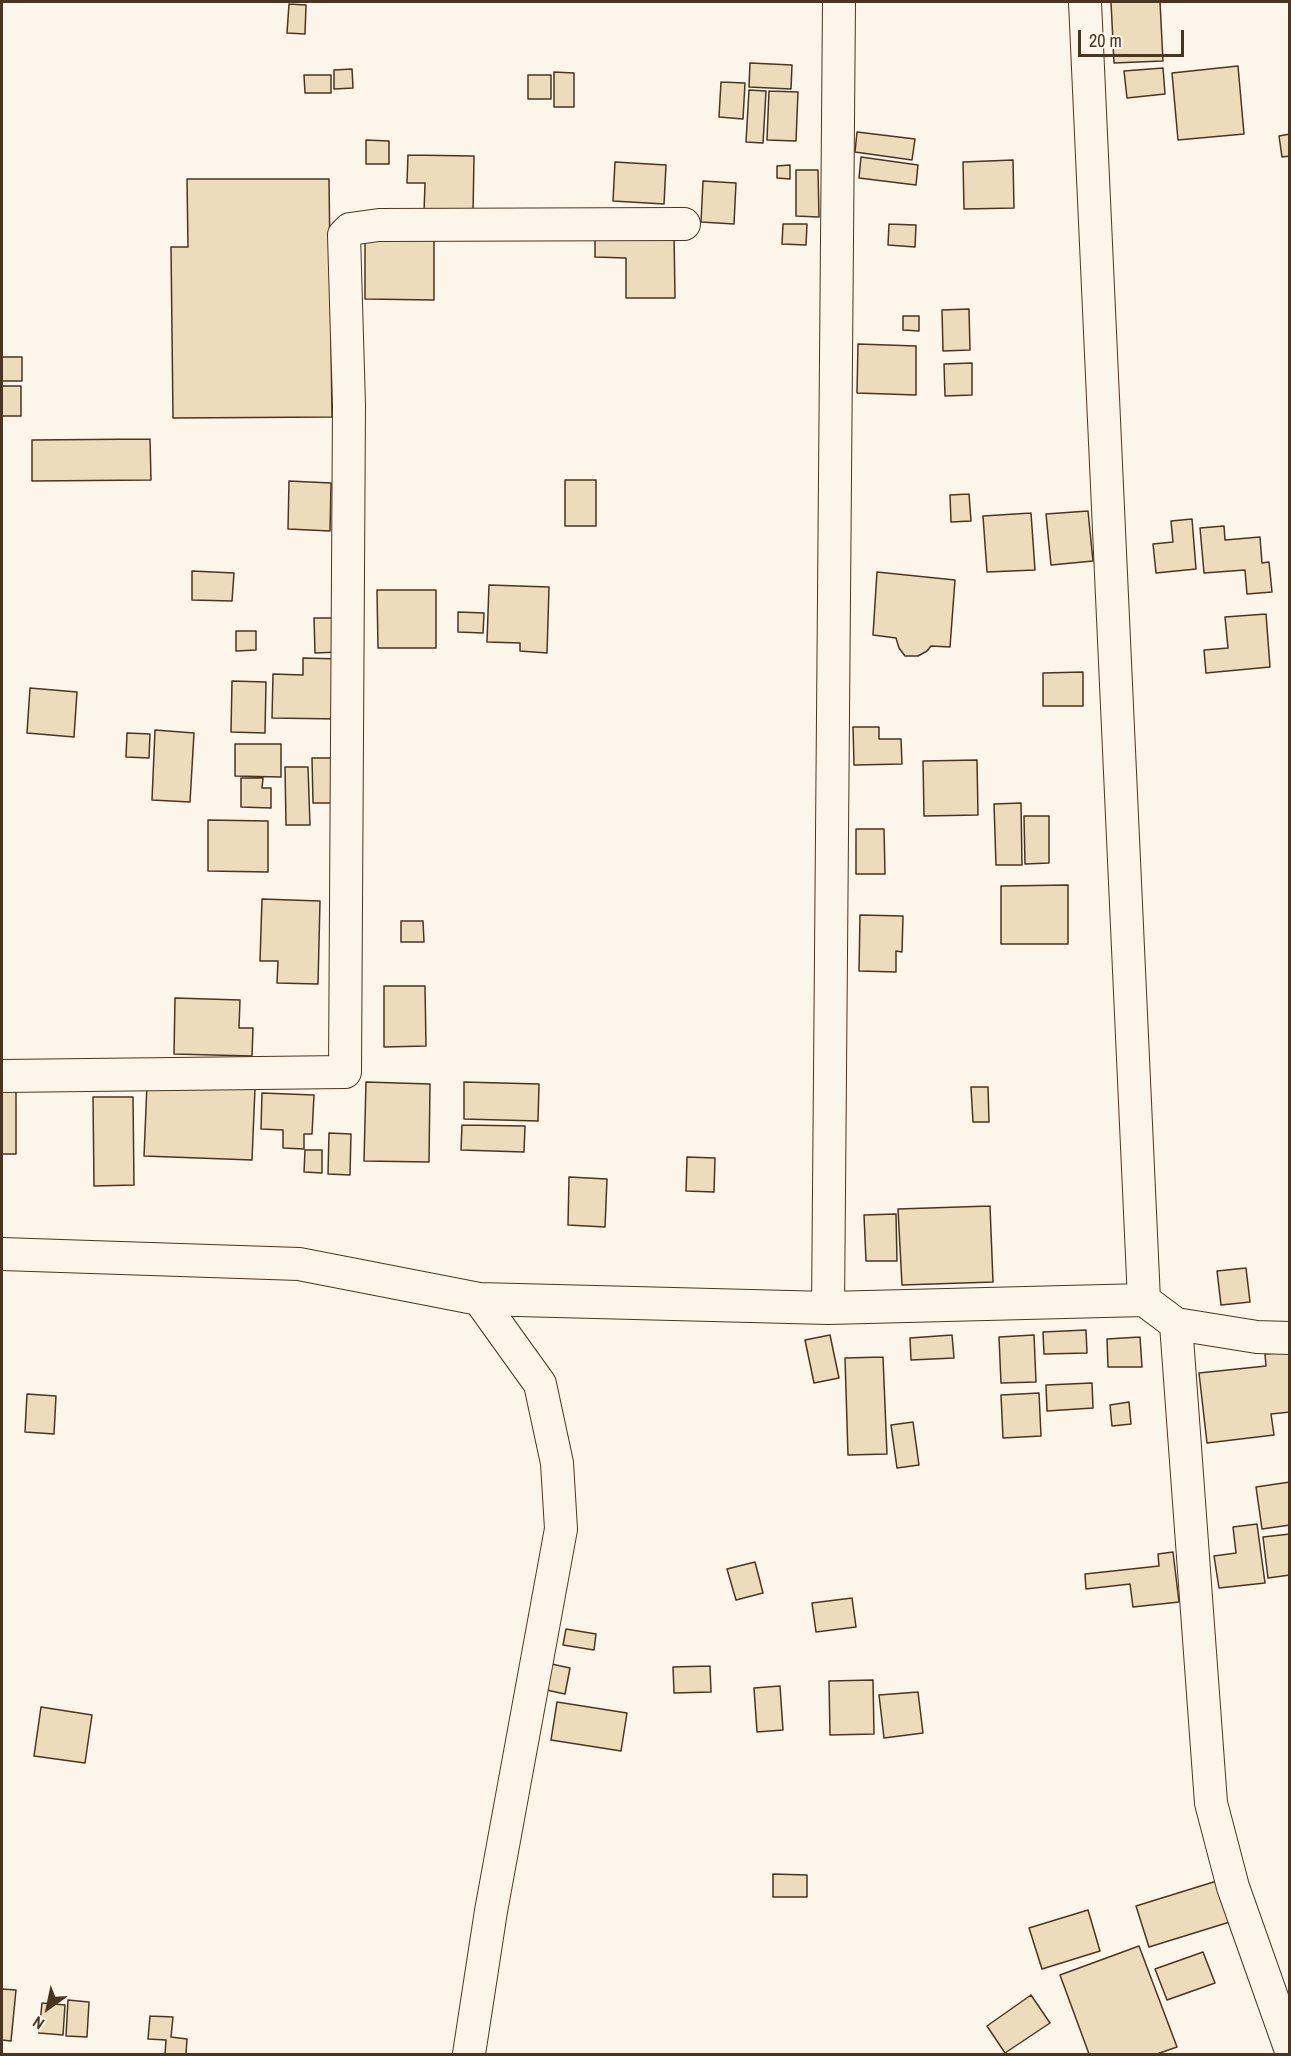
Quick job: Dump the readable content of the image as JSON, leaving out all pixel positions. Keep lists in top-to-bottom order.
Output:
{
  "scale_bar": "20 m",
  "north": "bottom left"
}
